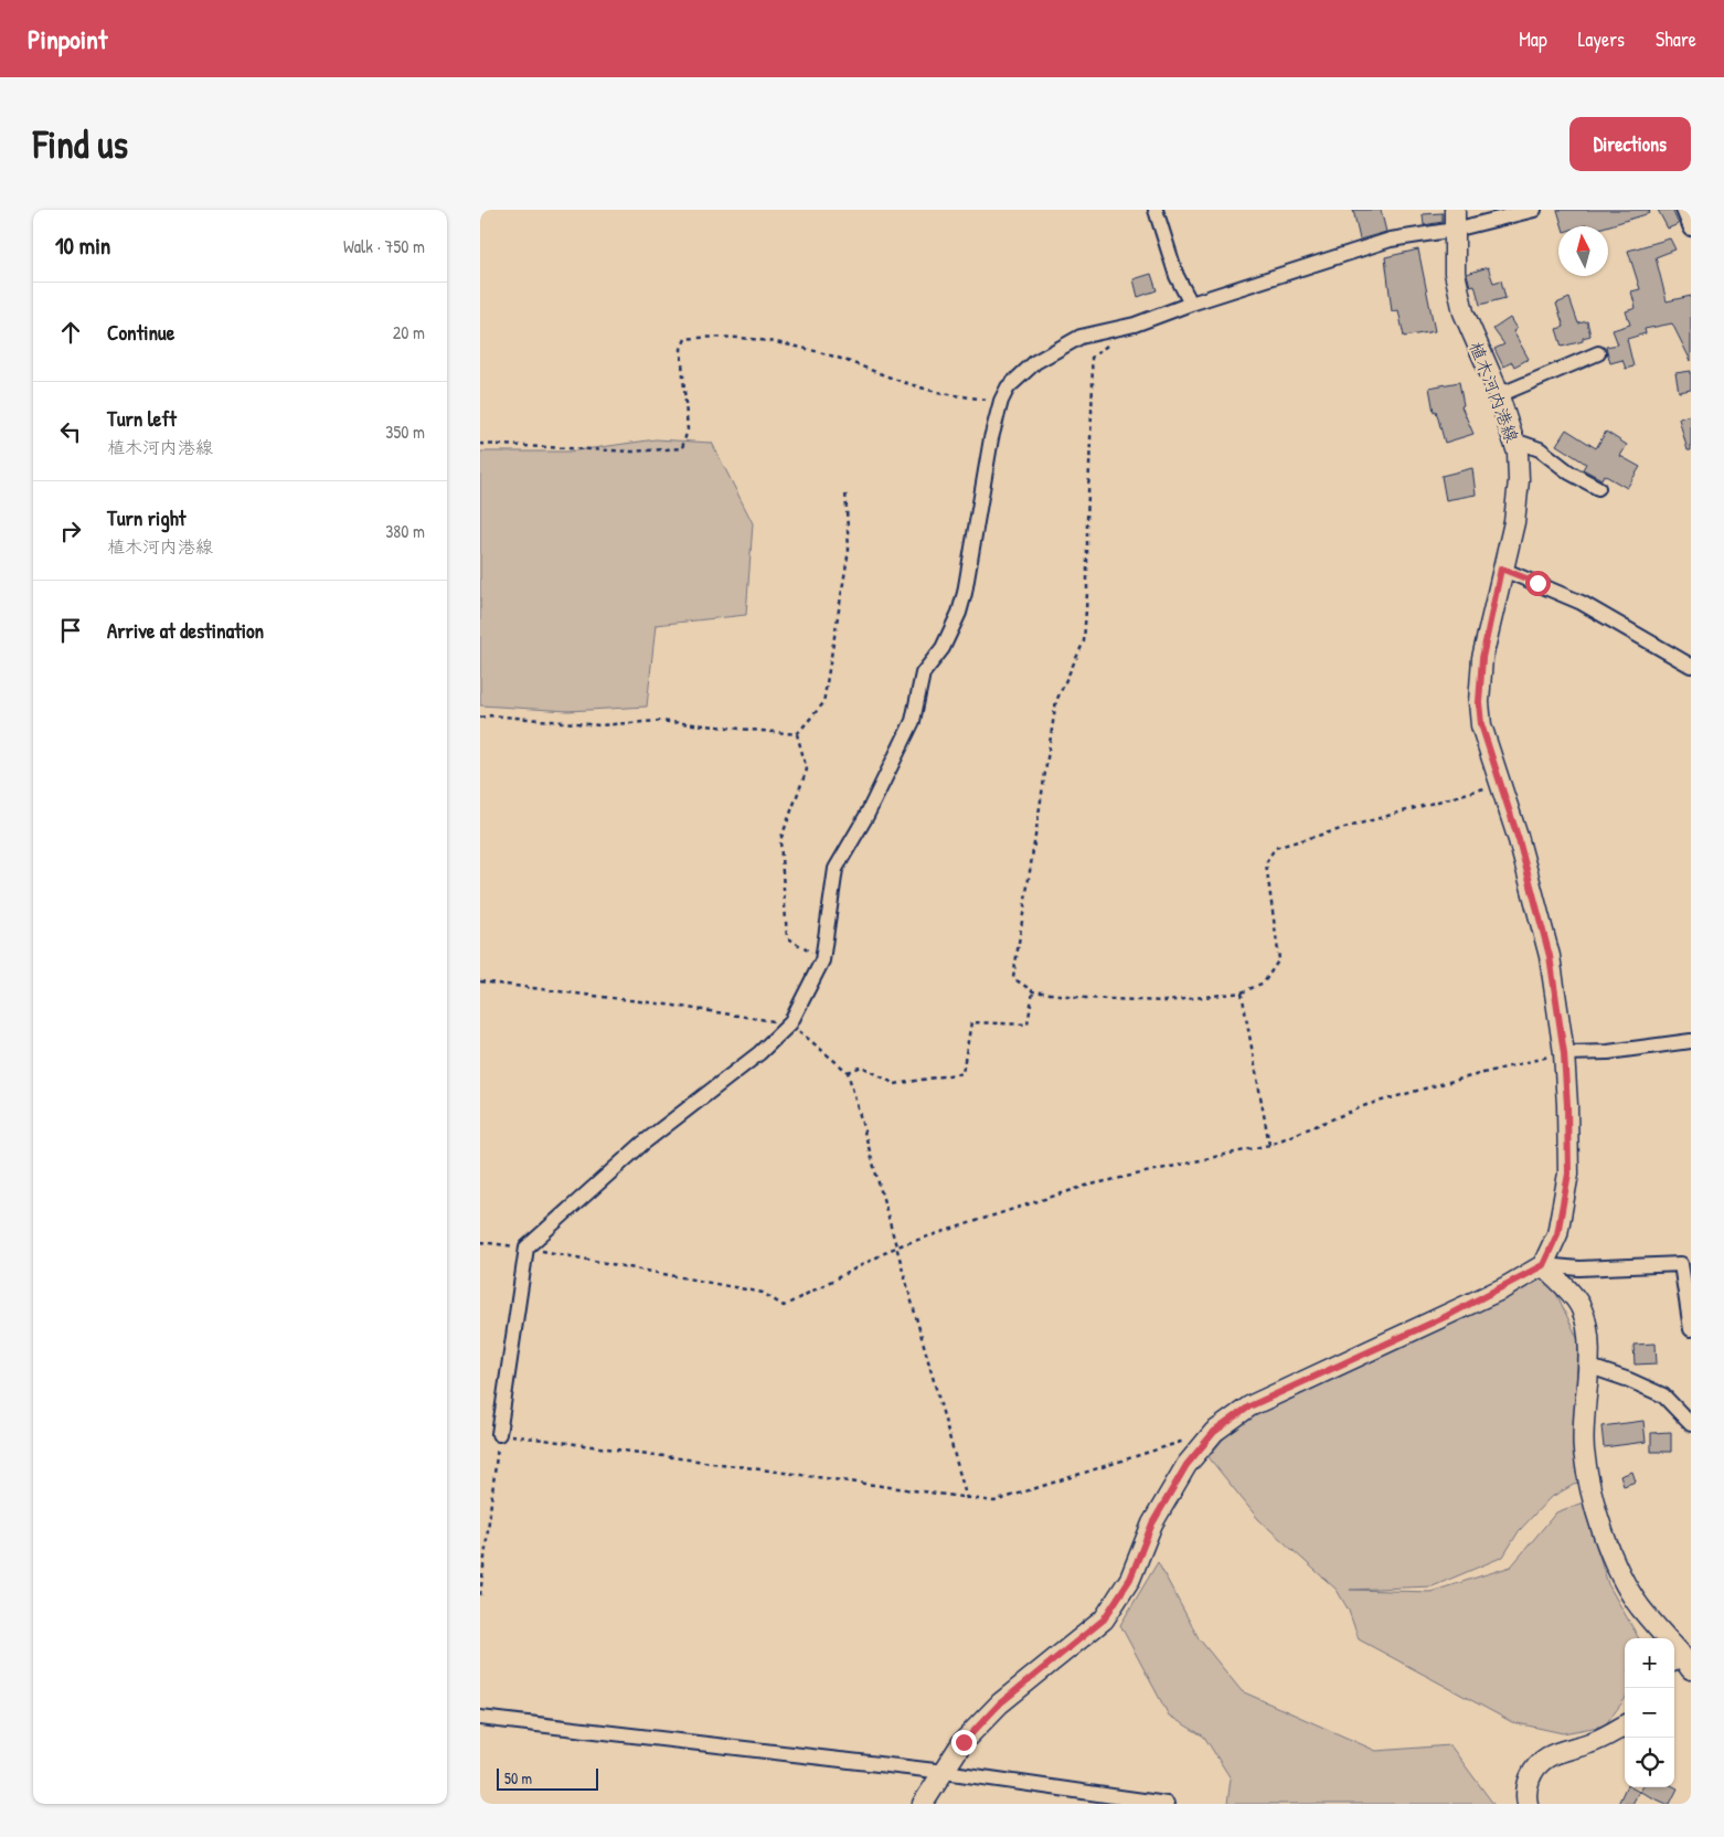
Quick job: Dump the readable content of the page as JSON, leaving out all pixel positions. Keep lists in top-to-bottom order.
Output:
{
  "streets": {
    "main road": ["植木河内港線"]
  },
  "scale_bar": "50 m",
  "north": "top",
  "page": {
    "header": "Pinpoint",
    "nav": ["Map", "Layers", "Share"],
    "buttons": "Directions",
    "title": "Find us",
    "heading": ["10 min", "Walk · 750 m"],
    "list": [
      ["Continue", "20 m"],
      ["Turn left", "植木河内港線", "350 m"],
      ["Turn right", "植木河内港線", "380 m"],
      "Arrive at destination"
    ],
    "map_buttons": ["+", "−"],
    "scale": "50 m"
  }
}
